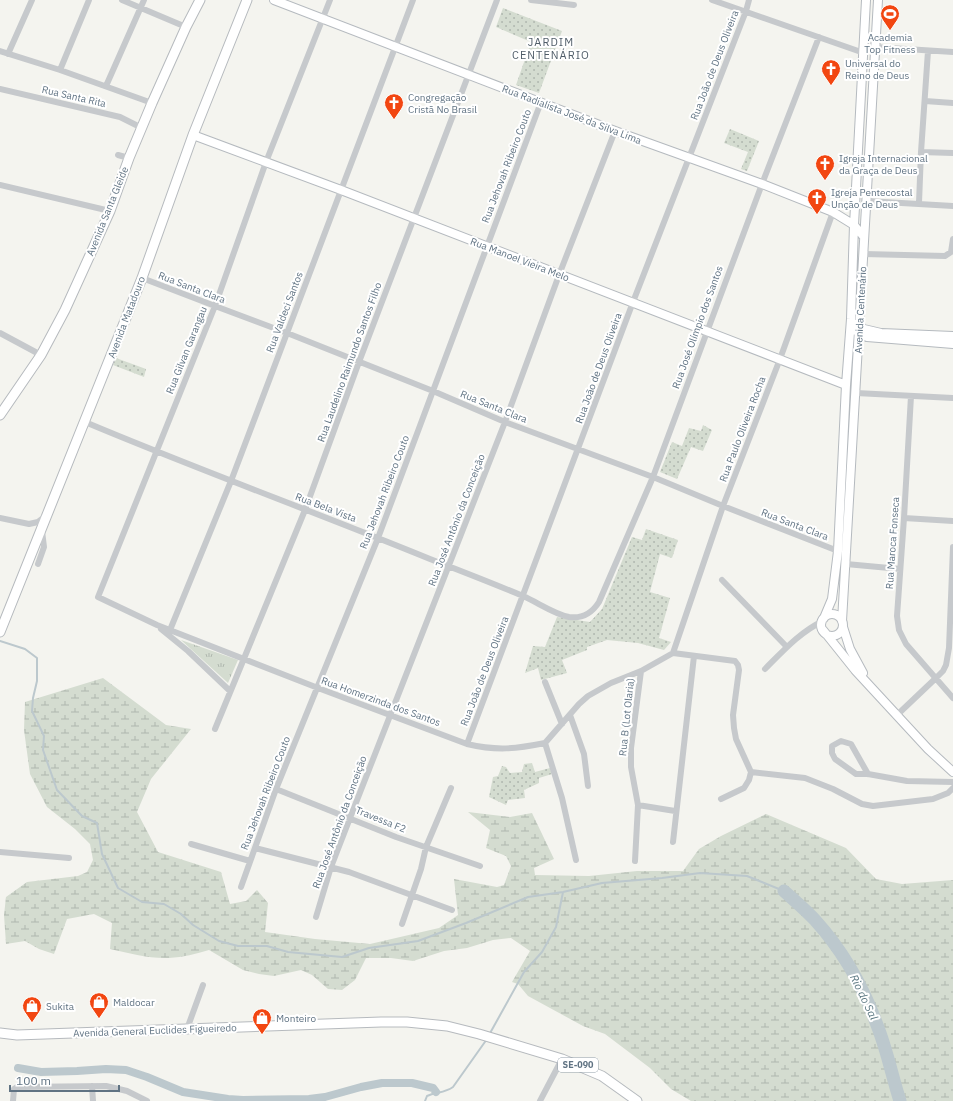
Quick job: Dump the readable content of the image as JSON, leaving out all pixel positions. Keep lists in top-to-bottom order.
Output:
{
  "streets": {
    "main road": [
      "Avenida Santa Gleide",
      "Avenida Matadouro",
      "Avenida General Euclides Figueiredo",
      "SE-090"
    ],
    "street": [
      "Rua João de Deus Oliveira",
      "Rua Santa Rita",
      "Rua Radialista José da Silva Lima",
      "Rua Jehovah Ribeiro Couto",
      "Rua Manoel Vieira Melo",
      "Rua Santa Clara",
      "Avenida Centenário",
      "Rua Valdeci Santos",
      "Rua José Olímpio dos Santos",
      "Rua Gilvan Garangau",
      "Rua Laudelino Raimundo Santos Filho",
      "Rua Paulo Oliveira Rocha",
      "Rua Bela Vista",
      "Rua José Antônio da Conceição",
      "Rua Maroca Fonseca",
      "Rua Homerzinda dos Santos",
      "Rua B (Lot Olaria)",
      "Travessa F2"
    ]
  },
  "crossings": [
    ["Rua João de Deus Oliveira", "Rua Radialista José da Silva Lima"],
    ["Rua João de Deus Oliveira", "Rua Manoel Vieira Melo"],
    ["Rua João de Deus Oliveira", "Rua Santa Clara"],
    ["Rua João de Deus Oliveira", "Rua Bela Vista"],
    ["Rua João de Deus Oliveira", "Rua Homerzinda dos Santos"],
    ["Rua Santa Rita", "Avenida Santa Gleide"],
    ["Rua Radialista José da Silva Lima", "Rua Jehovah Ribeiro Couto"],
    ["Rua Radialista José da Silva Lima", "Avenida Centenário"],
    ["Rua Radialista José da Silva Lima", "Rua Valdeci Santos"],
    ["Rua Radialista José da Silva Lima", "Rua José Olímpio dos Santos"],
    ["Rua Radialista José da Silva Lima", "Rua Gilvan Garangau"],
    ["Rua Radialista José da Silva Lima", "Rua Laudelino Raimundo Santos Filho"],
    ["Rua Radialista José da Silva Lima", "Rua Paulo Oliveira Rocha"],
    ["Rua Radialista José da Silva Lima", "Rua José Antônio da Conceição"],
    ["Rua Jehovah Ribeiro Couto", "Rua Manoel Vieira Melo"],
    ["Rua Jehovah Ribeiro Couto", "Rua Santa Clara"],
    ["Rua Jehovah Ribeiro Couto", "Rua Bela Vista"],
    ["Rua Jehovah Ribeiro Couto", "Rua Homerzinda dos Santos"],
    ["Rua Jehovah Ribeiro Couto", "Travessa F2"],
    ["Rua Manoel Vieira Melo", "Avenida Centenário"],
    ["Rua Manoel Vieira Melo", "Rua Valdeci Santos"],
    ["Rua Manoel Vieira Melo", "Avenida Matadouro"],
    ["Rua Manoel Vieira Melo", "Rua José Olímpio dos Santos"],
    ["Rua Manoel Vieira Melo", "Rua Gilvan Garangau"],
    ["Rua Manoel Vieira Melo", "Rua Laudelino Raimundo Santos Filho"],
    ["Rua Manoel Vieira Melo", "Rua Paulo Oliveira Rocha"],
    ["Rua Manoel Vieira Melo", "Rua José Antônio da Conceição"],
    ["Rua Santa Clara", "Avenida Centenário"],
    ["Rua Santa Clara", "Rua Valdeci Santos"],
    ["Rua Santa Clara", "Avenida Matadouro"],
    ["Rua Santa Clara", "Rua José Olímpio dos Santos"],
    ["Rua Santa Clara", "Rua Gilvan Garangau"],
    ["Rua Santa Clara", "Rua Laudelino Raimundo Santos Filho"],
    ["Rua Santa Clara", "Rua Paulo Oliveira Rocha"],
    ["Rua Santa Clara", "Rua José Antônio da Conceição"],
    ["Rua Valdeci Santos", "Rua Bela Vista"],
    ["Rua Valdeci Santos", "Rua Homerzinda dos Santos"],
    ["Avenida Matadouro", "Rua Bela Vista"],
    ["Rua José Olímpio dos Santos", "Rua Bela Vista"],
    ["Rua Gilvan Garangau", "Rua Bela Vista"],
    ["Rua Gilvan Garangau", "Rua Homerzinda dos Santos"],
    ["Rua Laudelino Raimundo Santos Filho", "Rua Bela Vista"],
    ["Rua Laudelino Raimundo Santos Filho", "Rua Homerzinda dos Santos"],
    ["Rua Bela Vista", "Rua José Antônio da Conceição"],
    ["Rua José Antônio da Conceição", "Rua Homerzinda dos Santos"],
    ["Rua José Antônio da Conceição", "Travessa F2"]
  ],
  "districts": ["JARDIM CENTENÁRIO"],
  "water": ["Rio do Sal"],
  "places": {
    "sports": ["Academia Top Fitness"],
    "church": [
      "Universal do Reino de Deus",
      "Congregação Cristã No Brasil",
      "Igreja Internacional da Graça de Deus",
      "Igreja Pentecostal Unção de Deus"
    ],
    "shop": ["Maldocar", "Sukita", "Monteiro"]
  },
  "scale_bar": "100 m"
}
